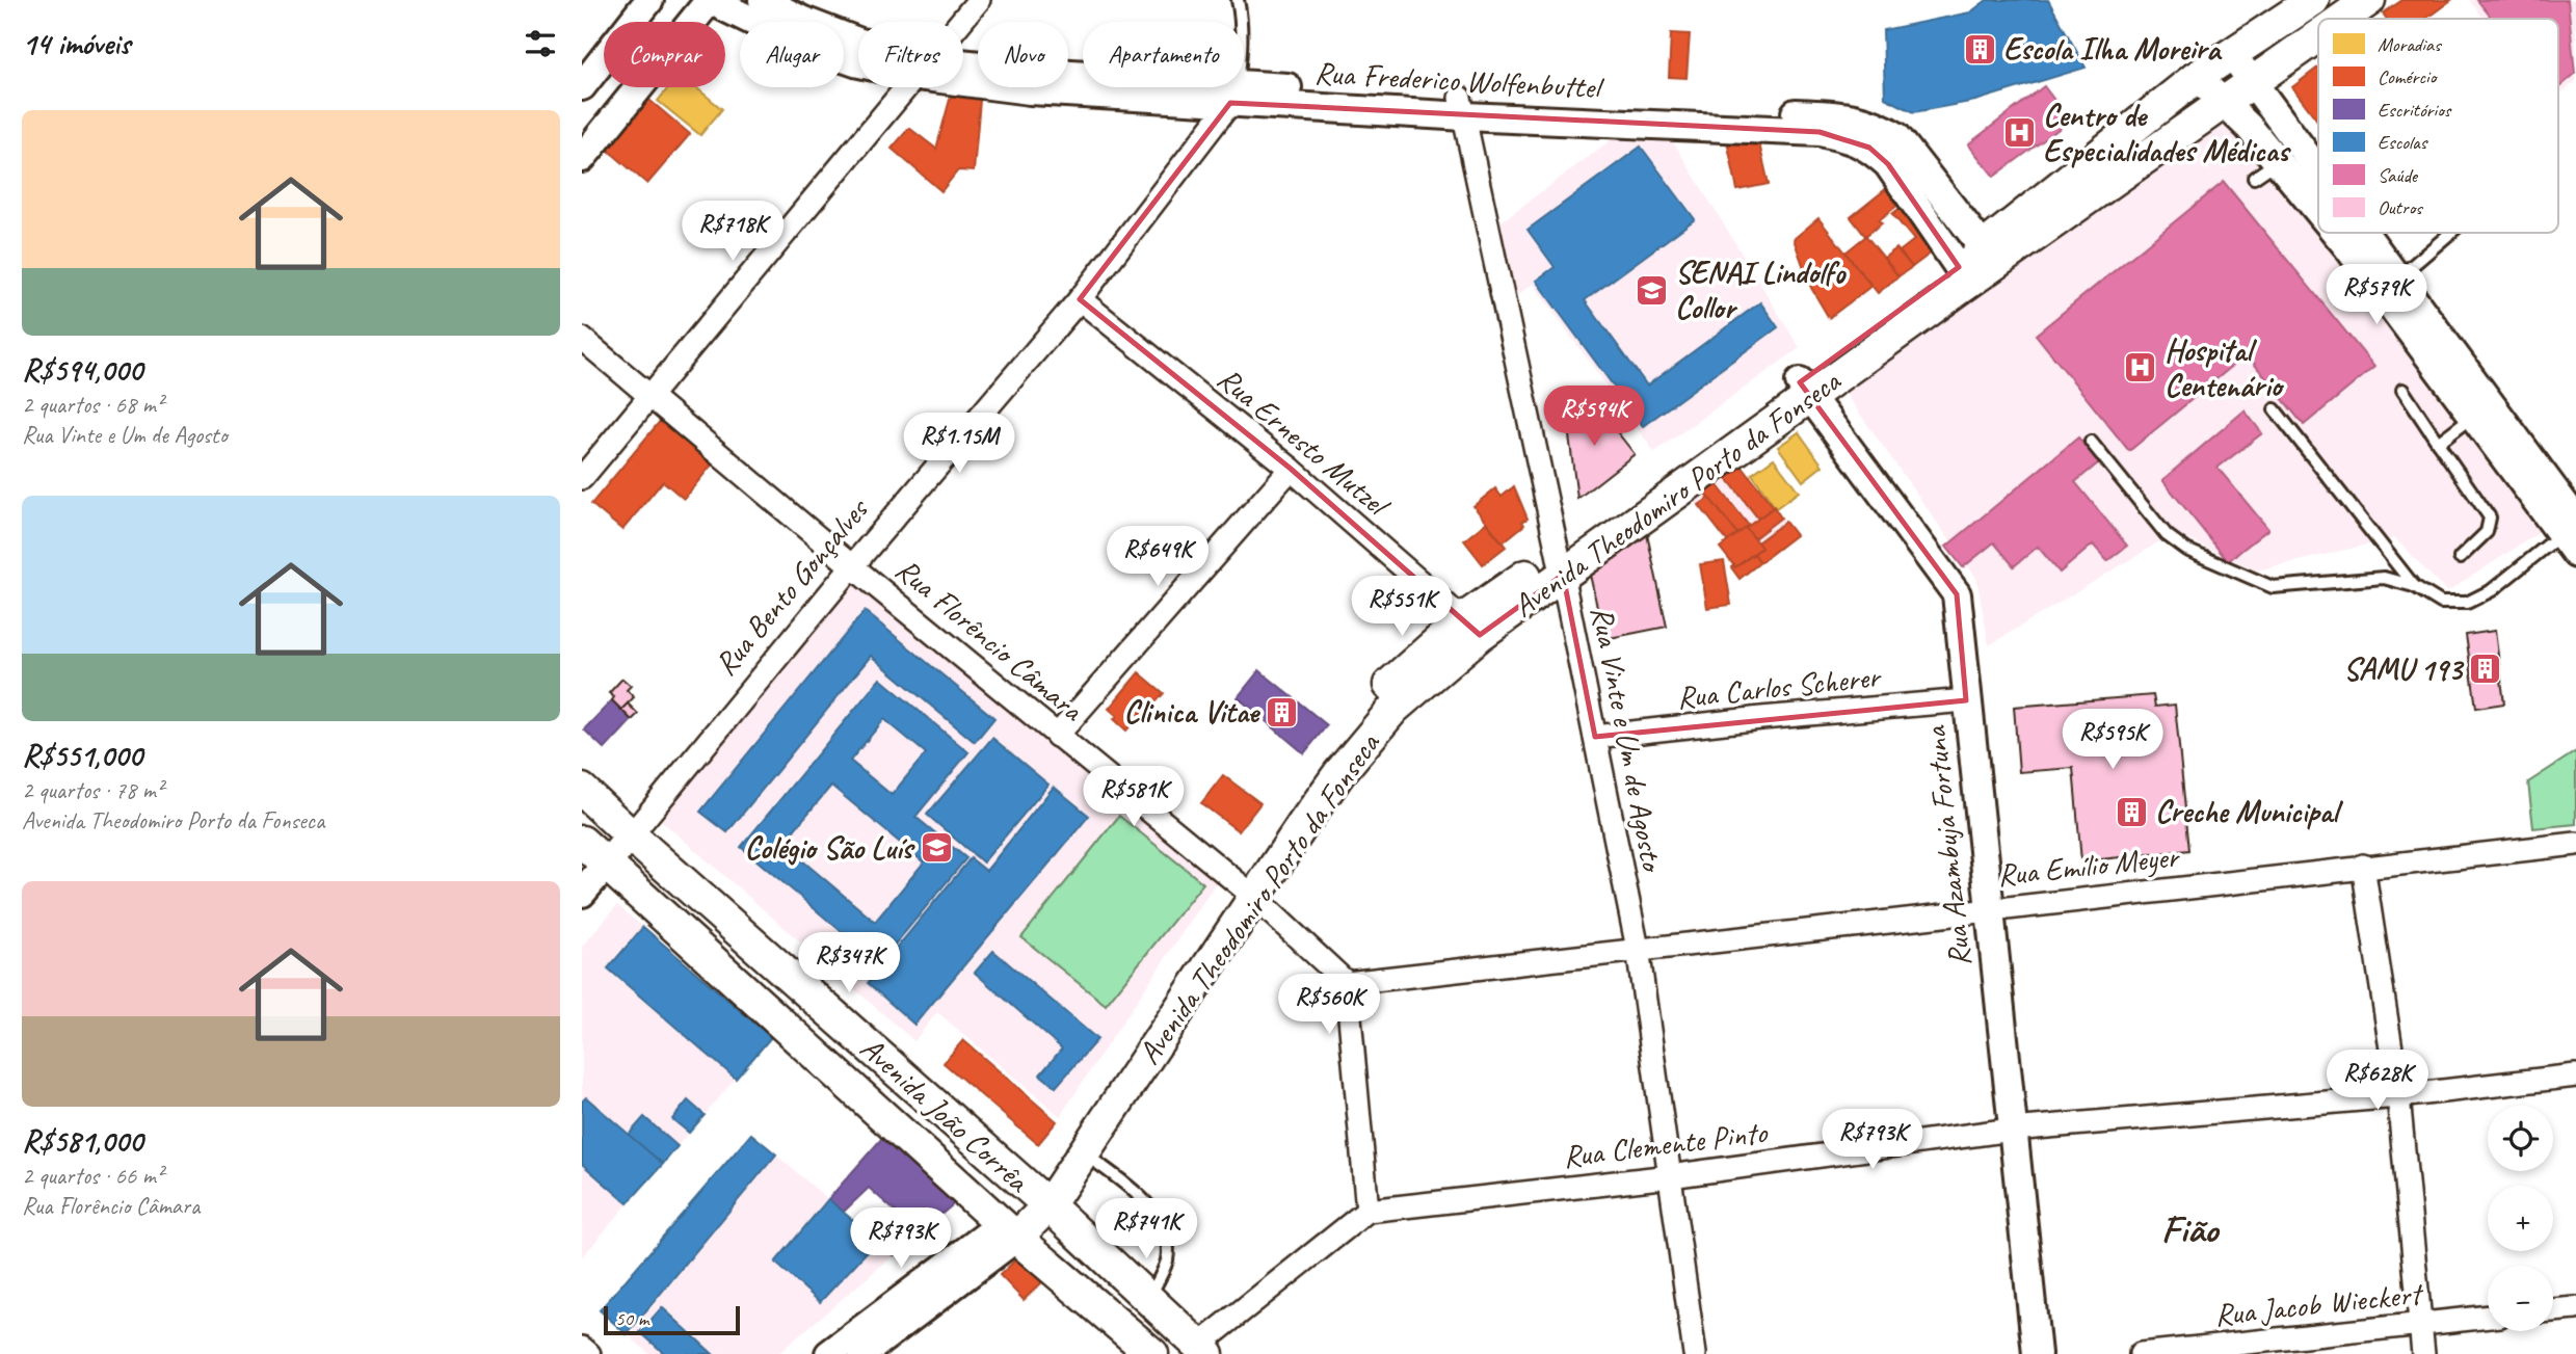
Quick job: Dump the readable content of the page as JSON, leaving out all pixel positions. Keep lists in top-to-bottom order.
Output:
{
  "streets": {
    "main road": ["Avenida Theodomiro Porto da Fonseca", "Avenida João Corrêa"],
    "street": [
      "Rua Frederico Wolfenbuttel",
      "Rua Ernesto Mutzel",
      "Rua Bento Gonçalves",
      "Rua Florêncio Câmara",
      "Rua Carlos Scherer",
      "Rua Vinte e Um de Agosto",
      "Rua Azambuja Fortuna",
      "Rua Emílio Meyer",
      "Rua Clemente Pinto",
      "Rua Jacob Wieckert"
    ]
  },
  "crossings": [
    ["Rua Frederico Wolfenbuttel", "Avenida Theodomiro Porto da Fonseca"],
    ["Rua Frederico Wolfenbuttel", "Rua Bento Gonçalves"],
    ["Rua Frederico Wolfenbuttel", "Rua Vinte e Um de Agosto"],
    ["Rua Ernesto Mutzel", "Avenida Theodomiro Porto da Fonseca"],
    ["Rua Ernesto Mutzel", "Rua Bento Gonçalves"],
    ["Avenida Theodomiro Porto da Fonseca", "Rua Florêncio Câmara"],
    ["Avenida Theodomiro Porto da Fonseca", "Rua Vinte e Um de Agosto"],
    ["Avenida Theodomiro Porto da Fonseca", "Rua Azambuja Fortuna"],
    ["Avenida Theodomiro Porto da Fonseca", "Avenida João Corrêa"],
    ["Rua Bento Gonçalves", "Rua Florêncio Câmara"],
    ["Rua Bento Gonçalves", "Avenida João Corrêa"],
    ["Rua Florêncio Câmara", "Rua Emílio Meyer"],
    ["Rua Carlos Scherer", "Rua Vinte e Um de Agosto"],
    ["Rua Carlos Scherer", "Rua Azambuja Fortuna"],
    ["Rua Vinte e Um de Agosto", "Rua Emílio Meyer"],
    ["Rua Vinte e Um de Agosto", "Rua Clemente Pinto"],
    ["Rua Azambuja Fortuna", "Rua Emílio Meyer"],
    ["Rua Azambuja Fortuna", "Rua Clemente Pinto"]
  ],
  "districts": ["Fião"],
  "places": {
    "building": [
      "Escola Ilha Moreira",
      "SAMU 193",
      "Clinica Vitae",
      "Creche Municipal"
    ],
    "hospital": ["Centro de Especialidades Médicas", "Hospital Centenário"],
    "school or university": ["SENAI Lindolfo Collor", "Colégio São Luís"]
  },
  "legend": [
    "Moradias",
    "Comércio",
    "Escritórios",
    "Escolas",
    "Saúde",
    "Outros"
  ],
  "scale_bar": "50 m",
  "page": {
    "heading": "14 imóveis",
    "chip": [
      "Comprar",
      "Alugar",
      "Filtros",
      "Novo",
      "Apartamento"
    ],
    "list": [
      {
        "name": "R$594,000",
        "note": "2 quartos · 68 m² · Rua Vinte e Um de Agosto"
      },
      {
        "name": "R$551,000",
        "note": "2 quartos · 78 m² · Avenida Theodomiro Porto da Fonseca"
      },
      {
        "name": "R$581,000",
        "note": "2 quartos · 66 m² · Rua Florêncio Câmara"
      }
    ],
    "price": [
      "R$718K",
      "R$579K",
      "R$594K",
      "R$1.15M",
      "R$649K",
      "R$551K",
      "R$595K",
      "R$581K",
      "R$347K",
      "R$560K",
      "R$628K",
      "R$793K",
      "R$741K",
      "R$793K"
    ],
    "map_buttons": ["+", "−"],
    "scale": "50 m"
  }
}
